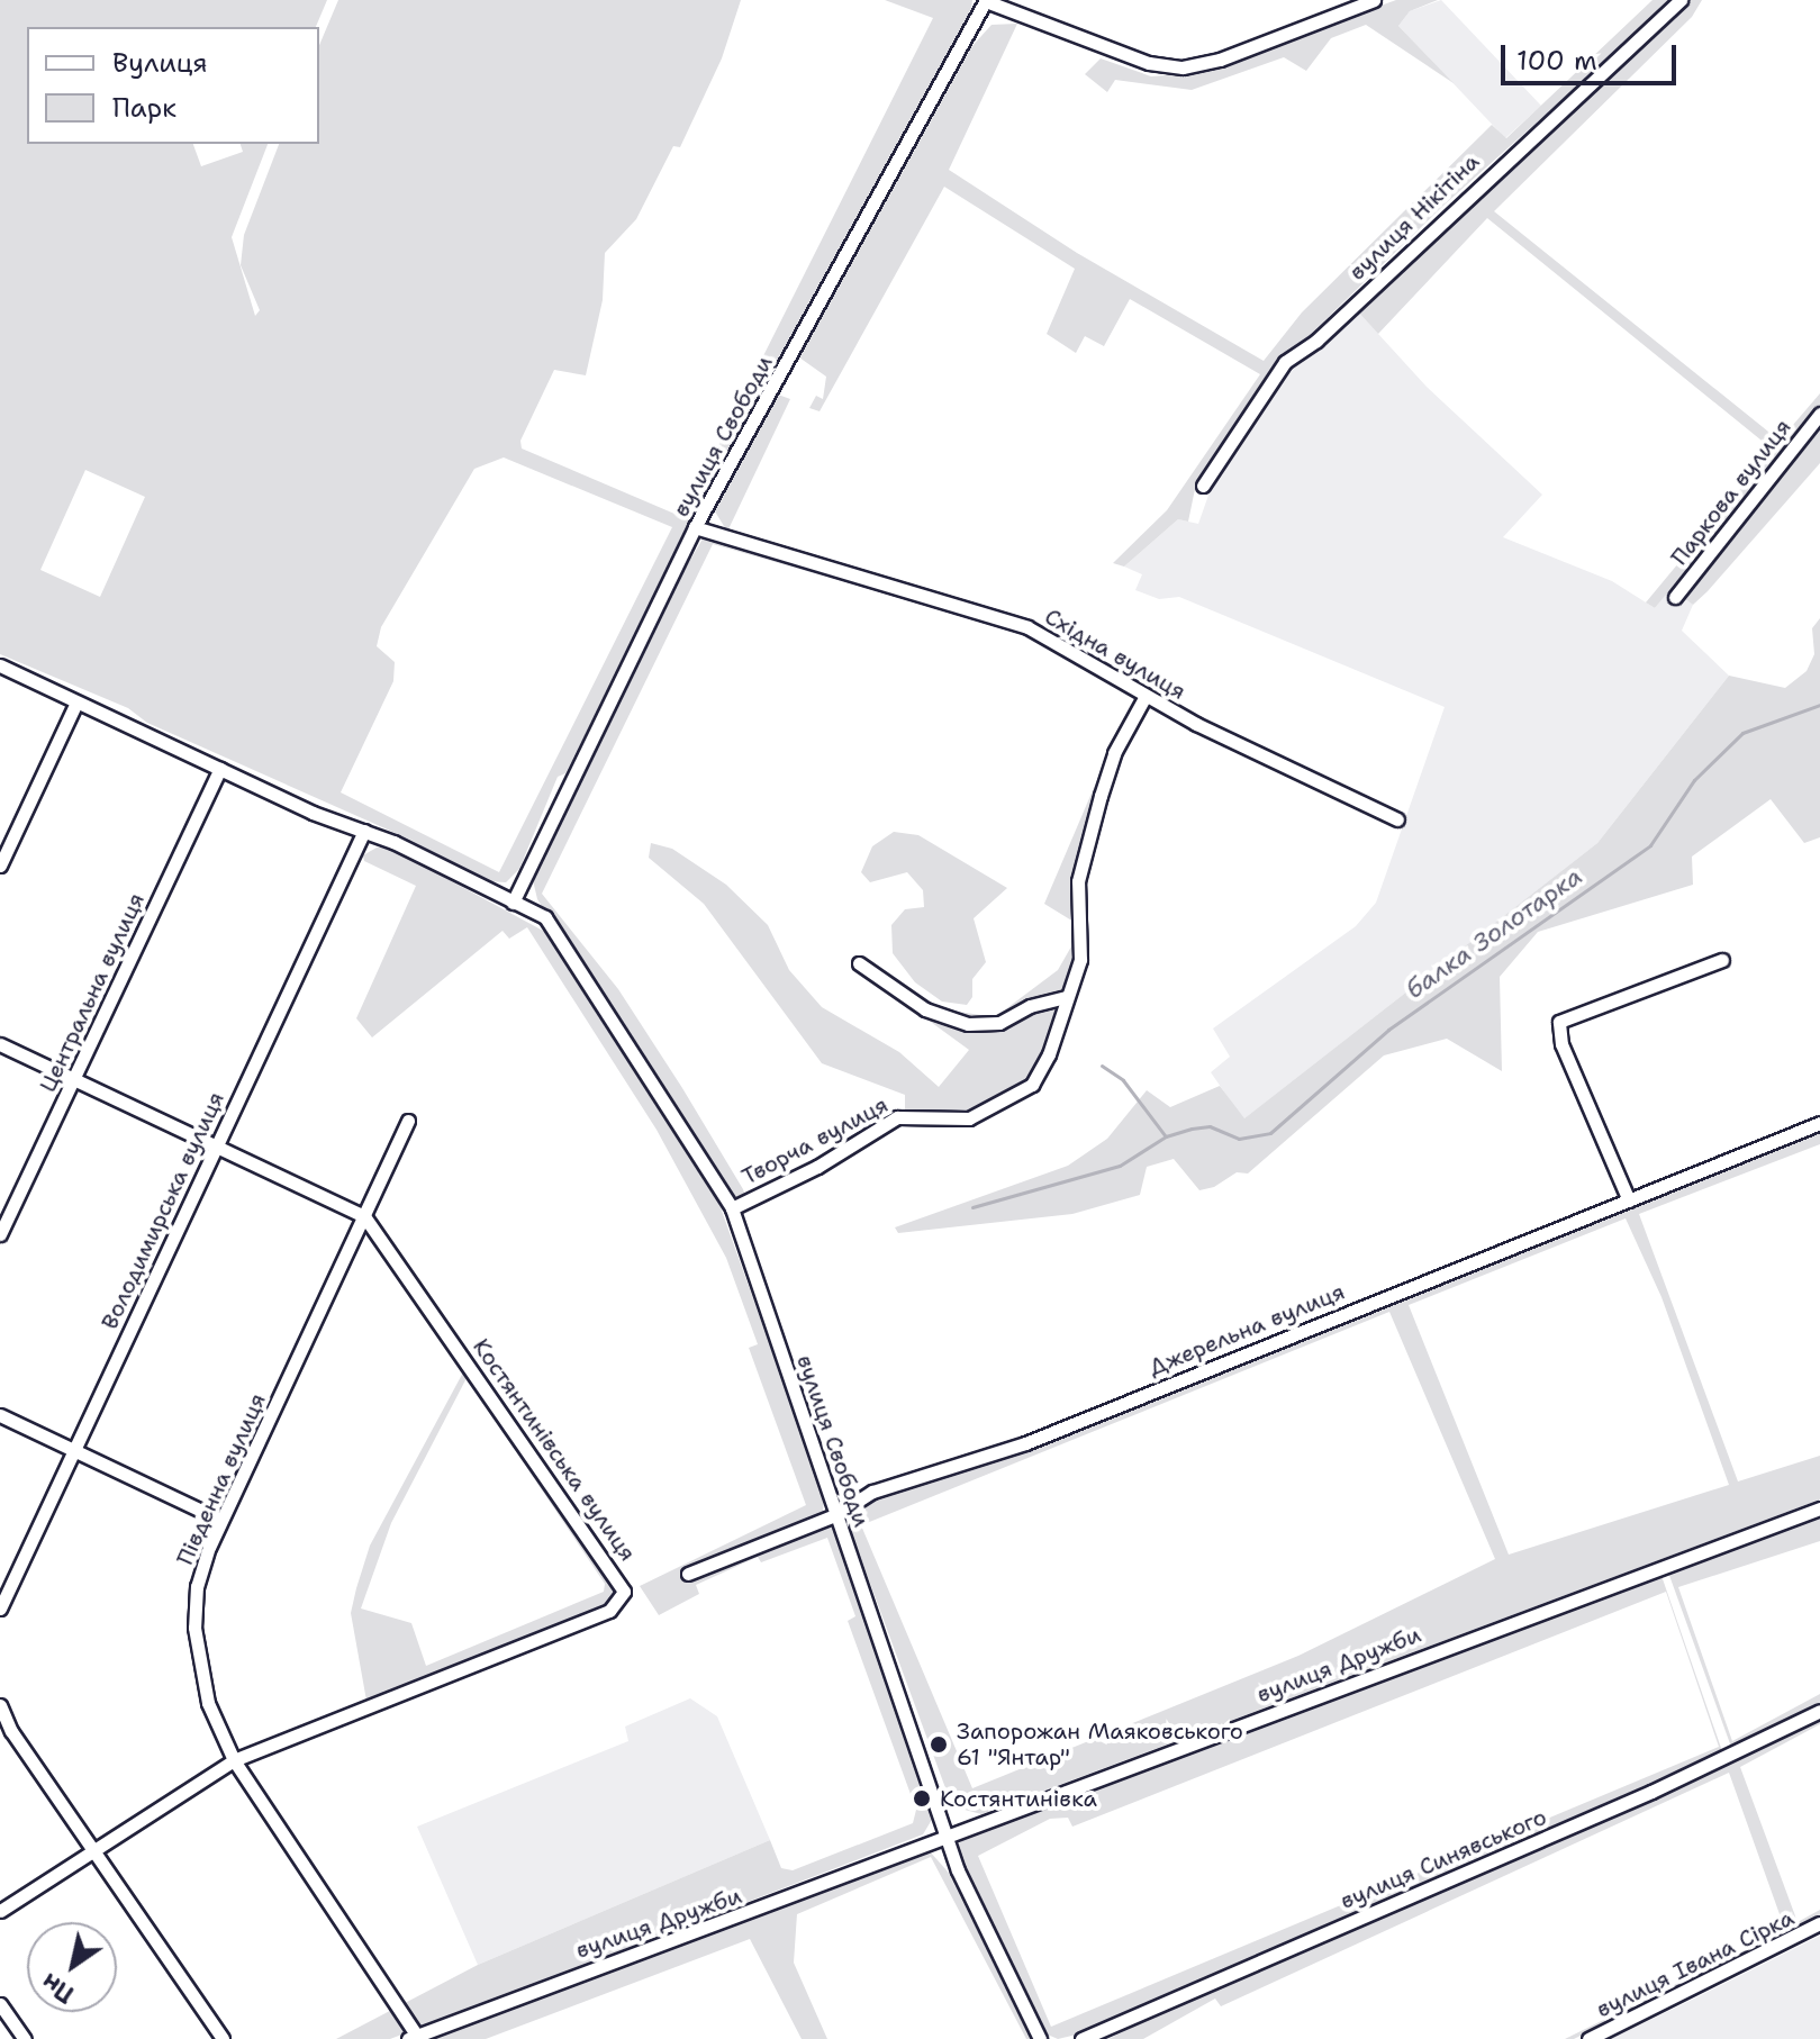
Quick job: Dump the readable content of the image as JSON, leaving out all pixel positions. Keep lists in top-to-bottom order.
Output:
{
  "streets": {
    "street": [
      "вулиця Нікітіна",
      "вулиця Свободи",
      "Паркова вулиця",
      "Східна вулиця",
      "Центральна вулиця",
      "Творча вулиця",
      "Володимирська вулиця",
      "Джерельна вулиця",
      "Костянтинівська вулиця",
      "Південна вулиця",
      "вулиця Дружби",
      "вулиця Синявського",
      "вулиця Івана Сірка"
    ]
  },
  "crossings": [
    ["вулиця Свободи", "Східна вулиця"],
    ["вулиця Свободи", "Центральна вулиця"],
    ["вулиця Свободи", "Творча вулиця"],
    ["вулиця Свободи", "Володимирська вулиця"],
    ["вулиця Свободи", "Джерельна вулиця"],
    ["вулиця Свободи", "вулиця Дружби"],
    ["Східна вулиця", "Творча вулиця"],
    ["Центральна вулиця", "Костянтинівська вулиця"],
    ["Володимирська вулиця", "Костянтинівська вулиця"],
    ["Костянтинівська вулиця", "Південна вулиця"],
    ["Південна вулиця", "вулиця Дружби"]
  ],
  "water": ["балка Золотарка"],
  "places": ["Запорожан Маяковського 61 \"Янтар\"", "Костянтинівка"],
  "legend": ["Вулиця", "Парк"],
  "scale_bar": "100 m",
  "north": "bottom left"
}
